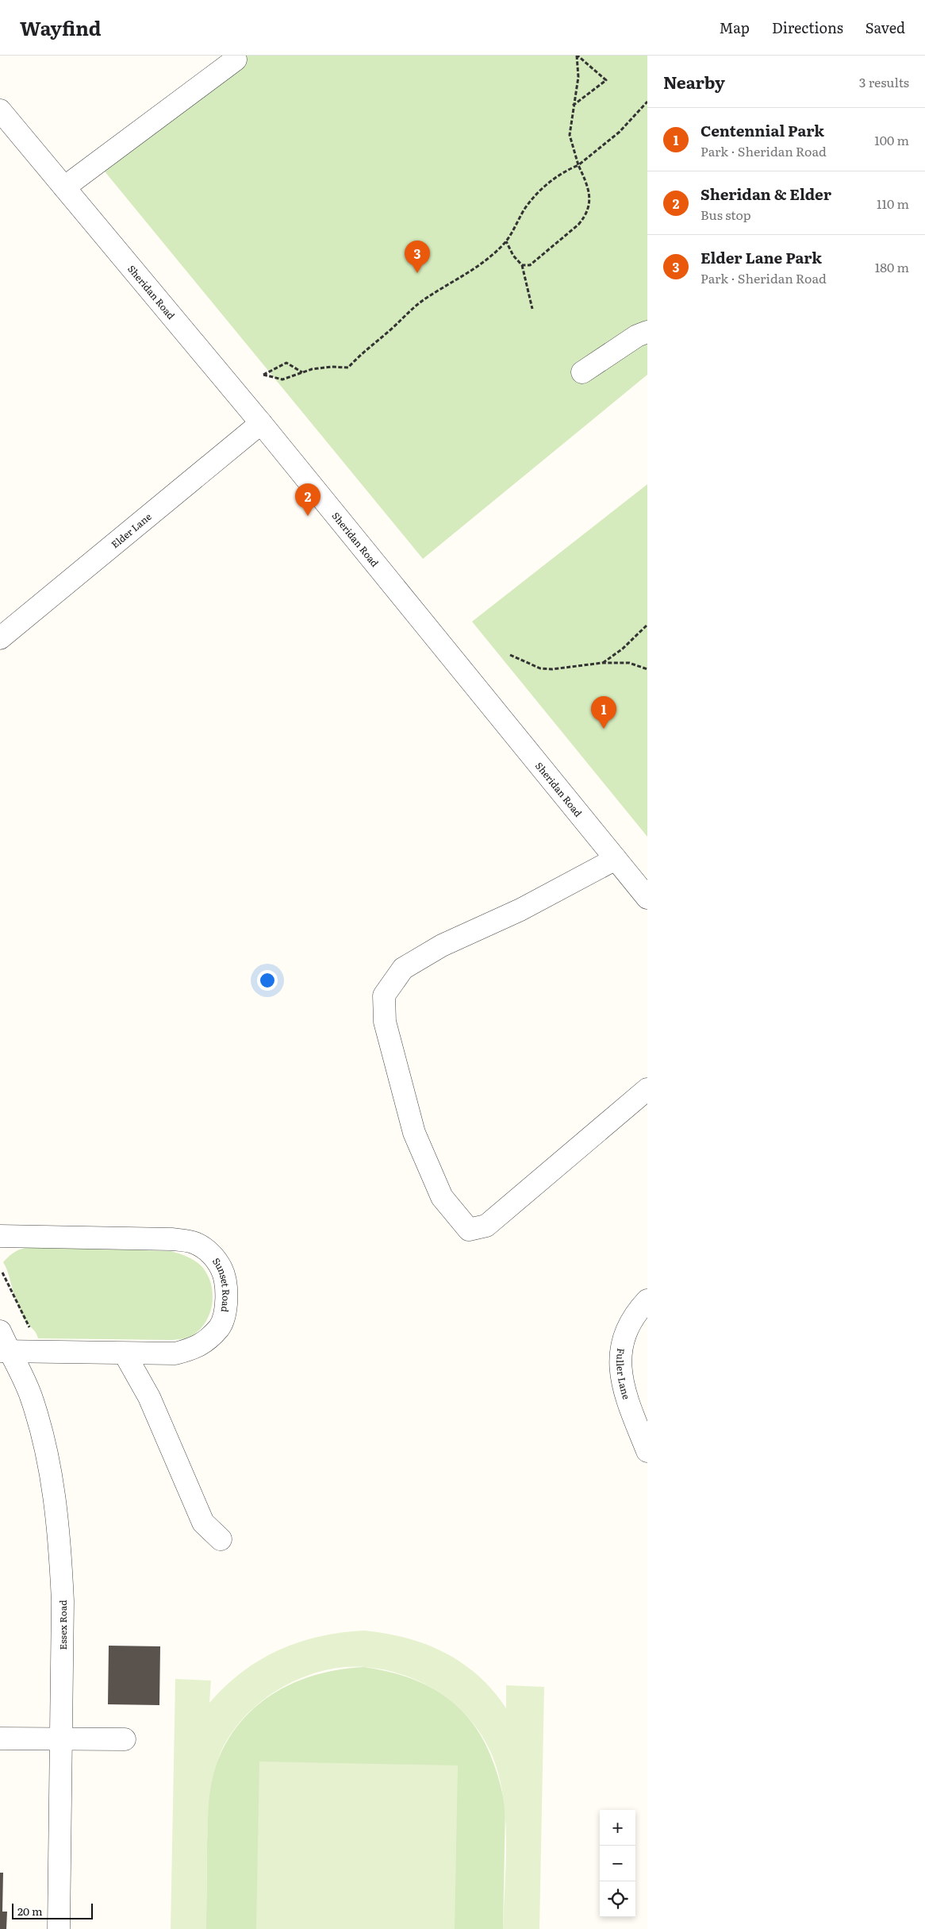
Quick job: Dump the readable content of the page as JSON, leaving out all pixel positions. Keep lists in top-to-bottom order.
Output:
{
  "streets": {
    "street": [
      "Sheridan Road",
      "Elder Lane",
      "Sunset Road",
      "Fuller Lane",
      "Essex Road"
    ]
  },
  "crossings": [
    ["Sheridan Road", "Elder Lane"],
    ["Sunset Road", "Essex Road"]
  ],
  "scale_bar": "20 m",
  "page": {
    "header": "Wayfind",
    "nav": ["Map", "Directions", "Saved"],
    "heading": ["Nearby", "3 results"],
    "list": [
      {
        "mark": "1",
        "name": "Centennial Park",
        "note": "Park · Sheridan Road",
        "value": "100 m"
      },
      {
        "mark": "2",
        "name": "Sheridan & Elder",
        "note": "Bus stop",
        "value": "110 m"
      },
      {
        "mark": "3",
        "name": "Elder Lane Park",
        "note": "Park · Sheridan Road",
        "value": "180 m"
      }
    ],
    "pins": ["3", "2", "1"],
    "map_buttons": ["+", "−"],
    "scale": "20 m"
  }
}
